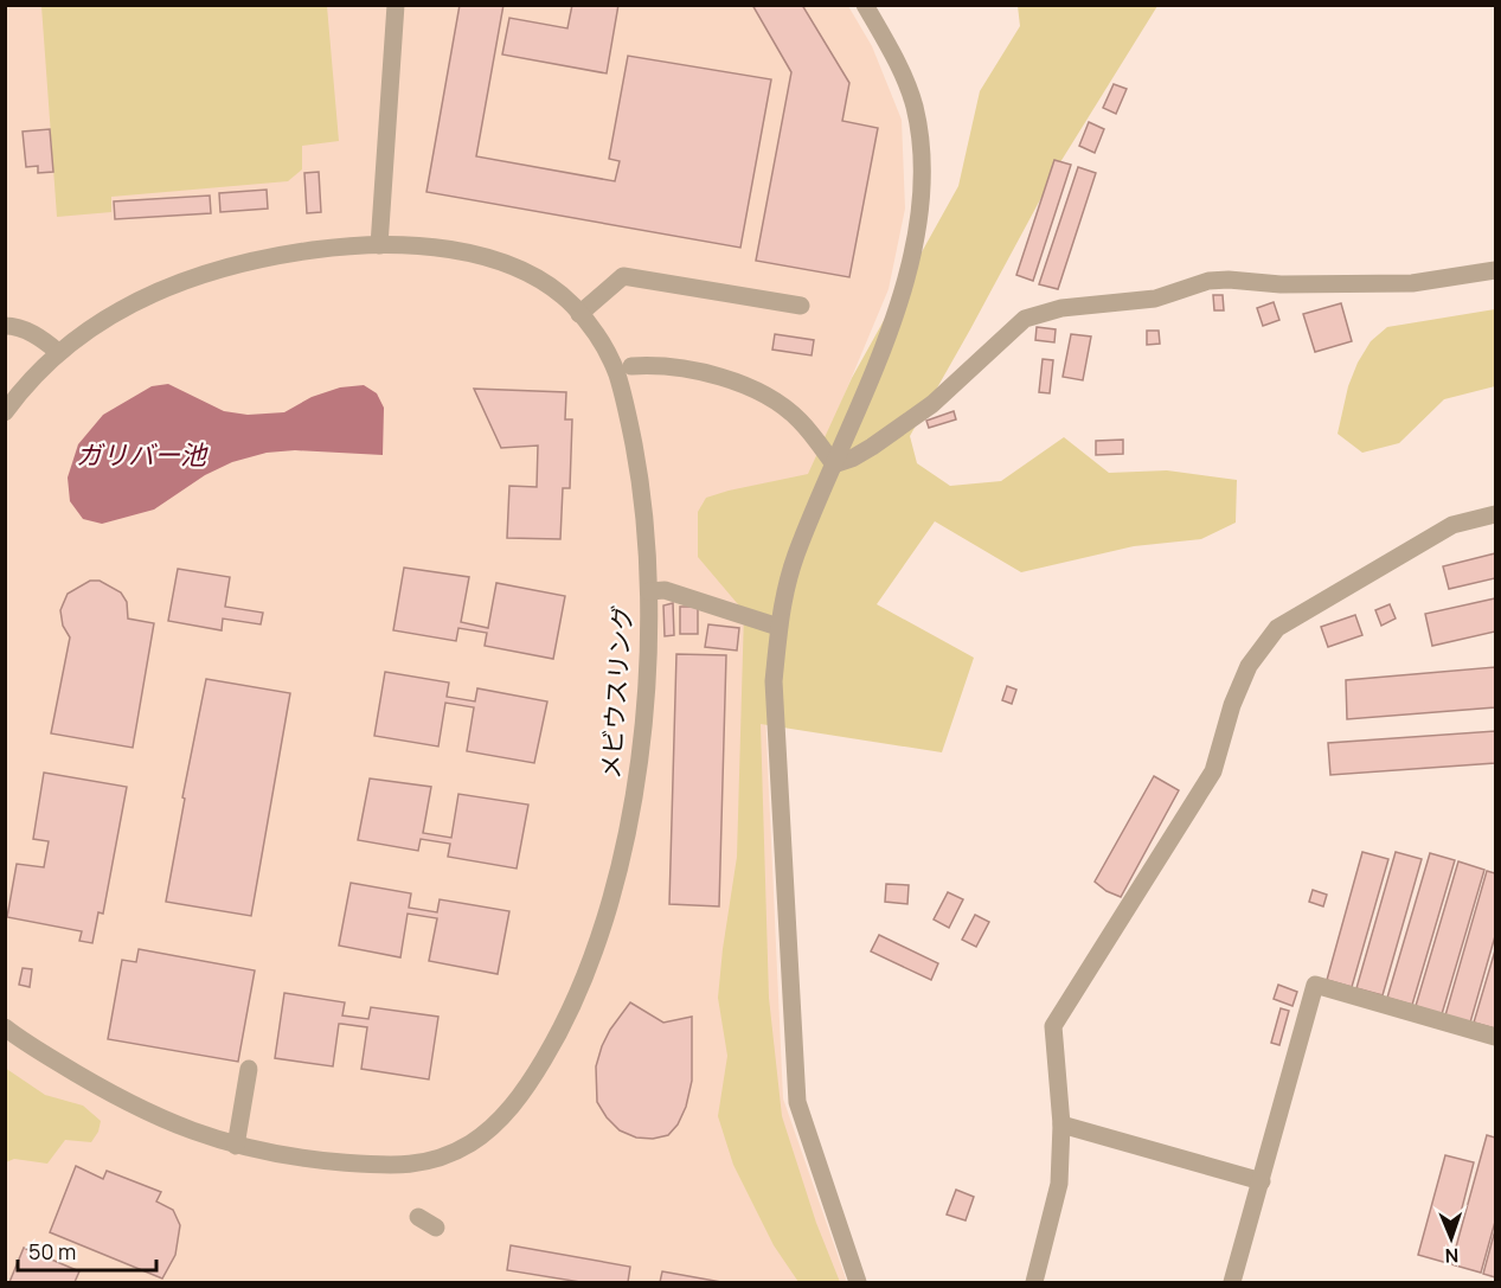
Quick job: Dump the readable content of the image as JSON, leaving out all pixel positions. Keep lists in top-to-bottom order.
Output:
{
  "streets": {
    "street": ["メビウスリング"]
  },
  "water": ["ガリバー池"],
  "scale_bar": "50 m",
  "north": "bottom"
}
